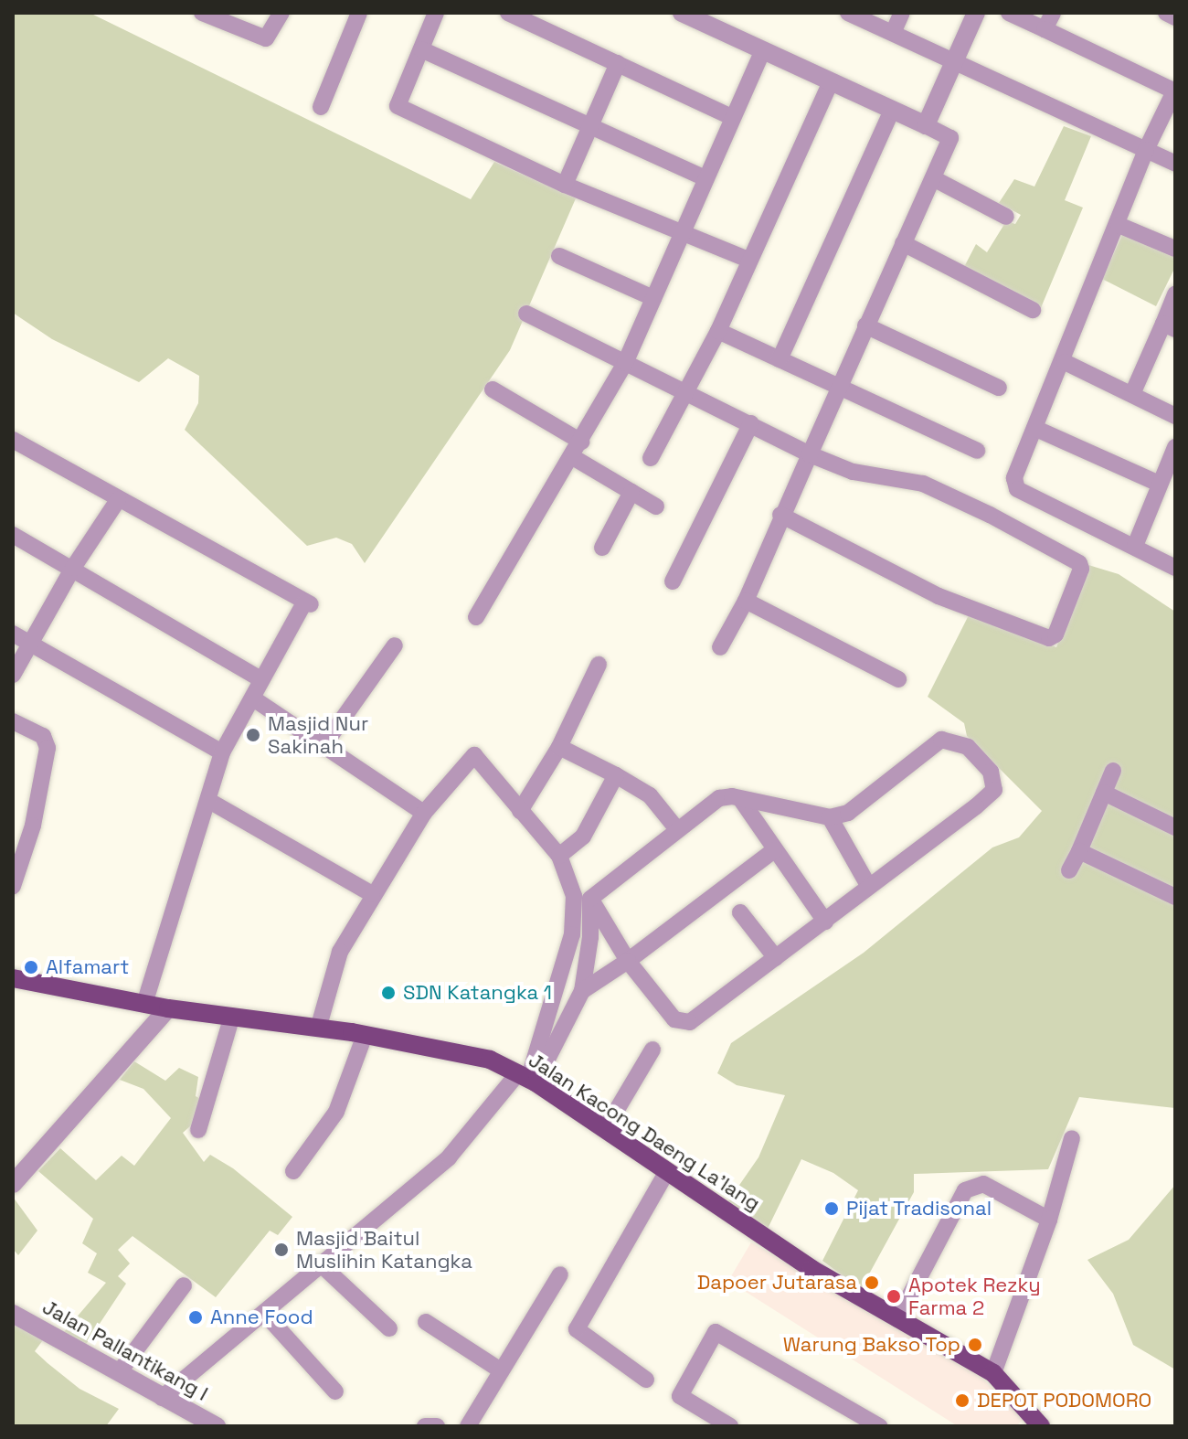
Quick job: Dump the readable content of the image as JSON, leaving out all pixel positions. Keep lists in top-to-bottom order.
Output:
{
  "streets": {
    "main road": ["Jalan Kacong Daeng La'lang"],
    "street": ["Jalan Pallantikang I"]
  },
  "places": [
    "Masjid Nur Sakinah",
    "Alfamart",
    "SDN Katangka 1",
    "Pijat Tradisonal",
    "Masjid Baitul Muslihin Katangka",
    "Dapoer Jutarasa",
    "Apotek Rezky Farma 2",
    "Anne Food",
    "Warung Bakso Top",
    "DEPOT PODOMORO"
  ]
}
